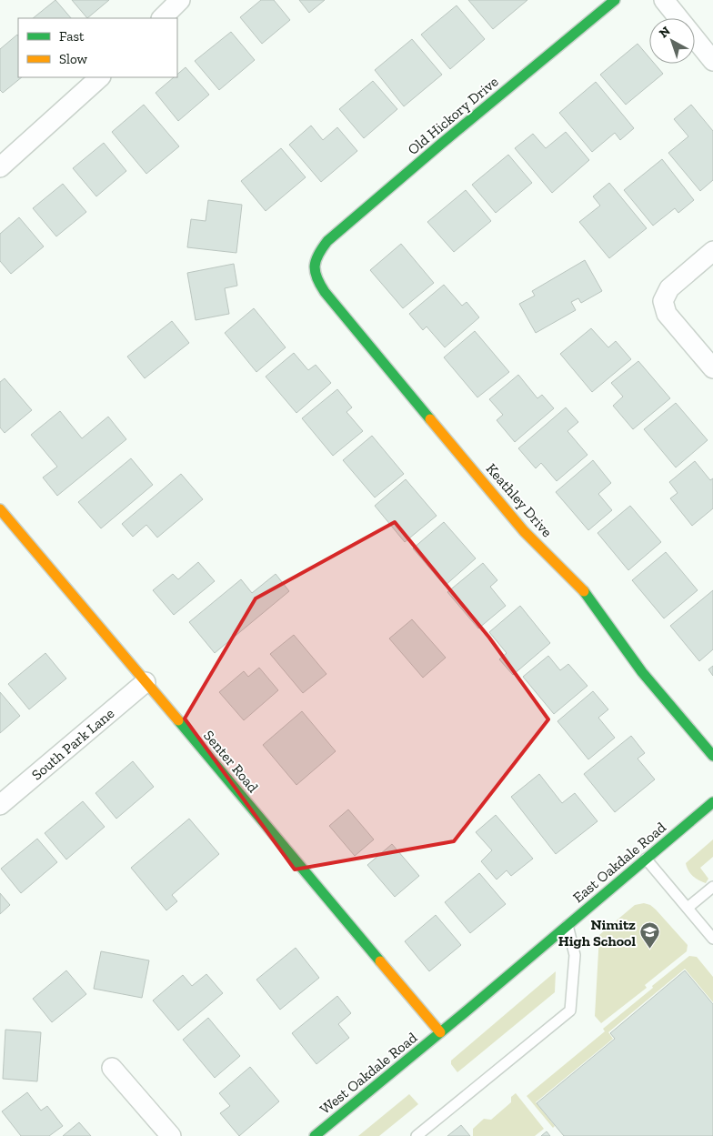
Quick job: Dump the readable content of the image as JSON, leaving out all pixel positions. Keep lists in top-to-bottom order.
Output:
{
  "streets": {
    "street": [
      "Old Hickory Drive",
      "Keathley Drive",
      "South Park Lane",
      "Senter Road",
      "East Oakdale Road",
      "West Oakdale Road"
    ]
  },
  "crossings": [
    ["Old Hickory Drive", "Keathley Drive"],
    ["South Park Lane", "Senter Road"],
    ["Senter Road", "East Oakdale Road"],
    ["Senter Road", "West Oakdale Road"],
    ["East Oakdale Road", "West Oakdale Road"]
  ],
  "places": {
    "school or university": ["Nimitz High School"]
  },
  "legend": ["Fast", "Slow"],
  "north": "top left"
}
